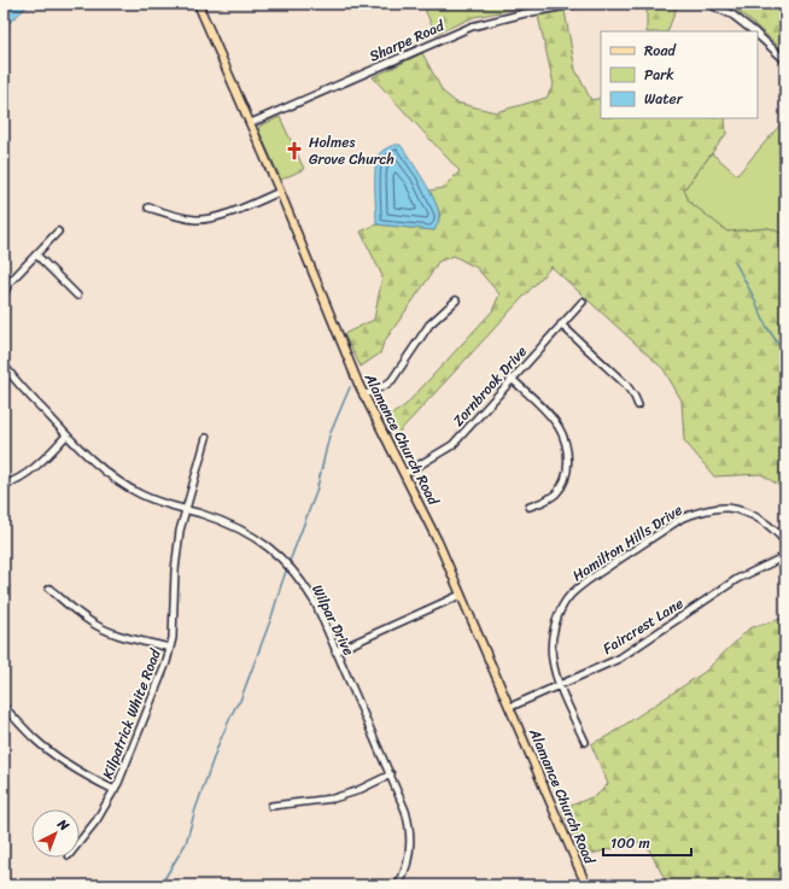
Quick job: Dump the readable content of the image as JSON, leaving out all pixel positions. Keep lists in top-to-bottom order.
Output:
{
  "streets": {
    "main road": ["Alamance Church Road"],
    "street": [
      "Sharpe Road",
      "Zornbrook Drive",
      "Hamilton Hills Drive",
      "Wilpar Drive",
      "Faircrest Lane",
      "Kilpatrick White Road"
    ]
  },
  "crossings": [
    ["Sharpe Road", "Alamance Church Road"],
    ["Zornbrook Drive", "Alamance Church Road"],
    ["Alamance Church Road", "Faircrest Lane"],
    ["Hamilton Hills Drive", "Faircrest Lane"],
    ["Wilpar Drive", "Kilpatrick White Road"]
  ],
  "places": {
    "church": ["Holmes Grove Church"]
  },
  "legend": ["Road", "Park", "Water"],
  "scale_bar": "100 m",
  "north": "top right"
}
